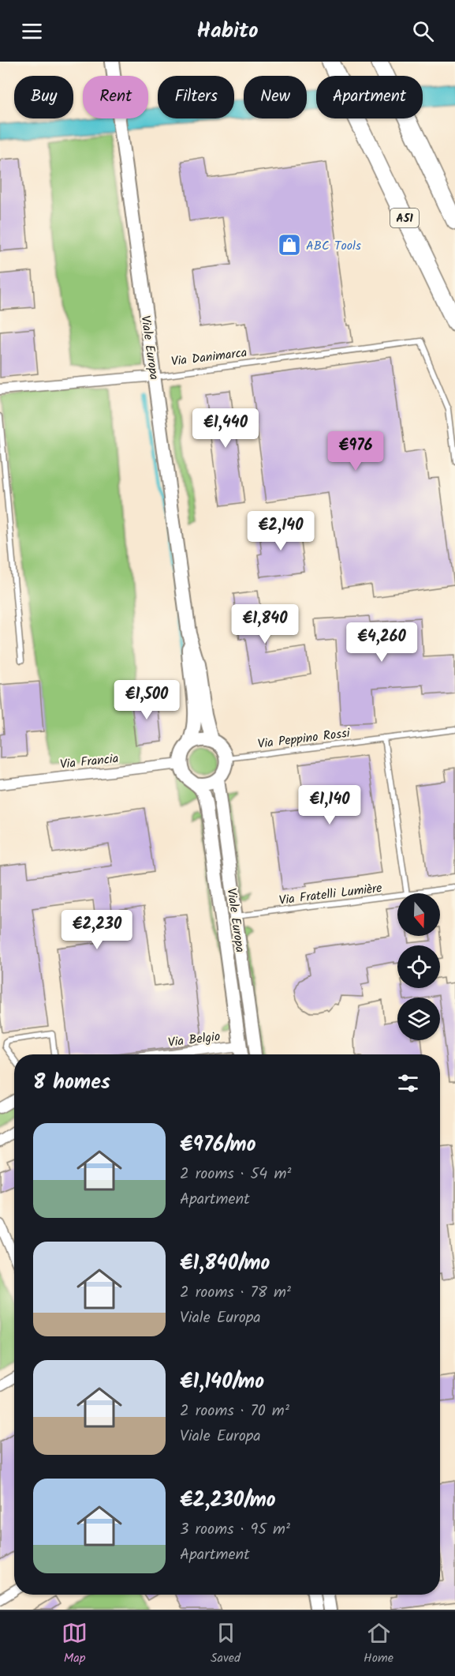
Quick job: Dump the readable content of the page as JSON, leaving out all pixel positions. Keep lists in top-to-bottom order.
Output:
{
  "streets": {
    "highway": ["A51"],
    "street": [
      "Viale Europa",
      "Via Danimarca",
      "Via Francia",
      "Via Belgio"
    ],
    "lane": ["Via Peppino Rossi", "Via Fratelli Lumière"]
  },
  "crossings": [
    ["Viale Europa", "Via Danimarca"],
    ["Viale Europa", "Via Peppino Rossi"],
    ["Viale Europa", "Via Francia"],
    ["Viale Europa", "Via Fratelli Lumière"],
    ["Viale Europa", "Via Belgio"],
    ["Via Peppino Rossi", "Via Francia"]
  ],
  "places": {
    "shop": ["ABC Tools"]
  },
  "north": "bottom",
  "page": {
    "header": "Habito",
    "chip": [
      "Buy",
      "Rent",
      "Filters",
      "New",
      "Apartment"
    ],
    "price": [
      "€1,440",
      "€976",
      "€2,140",
      "€1,840",
      "€4,260",
      "€1,500",
      "€1,140",
      "€2,230"
    ],
    "heading": "8 homes",
    "list": [
      {
        "name": "€976/mo",
        "note": "2 rooms · 54 m² · Apartment"
      },
      {
        "name": "€1,840/mo",
        "note": "2 rooms · 78 m² · Viale Europa"
      },
      {
        "name": "€1,140/mo",
        "note": "2 rooms · 70 m² · Viale Europa"
      },
      {
        "name": "€2,230/mo",
        "note": "3 rooms · 95 m² · Apartment"
      }
    ],
    "tabs": ["Map", "Saved", "Home"]
  }
}
